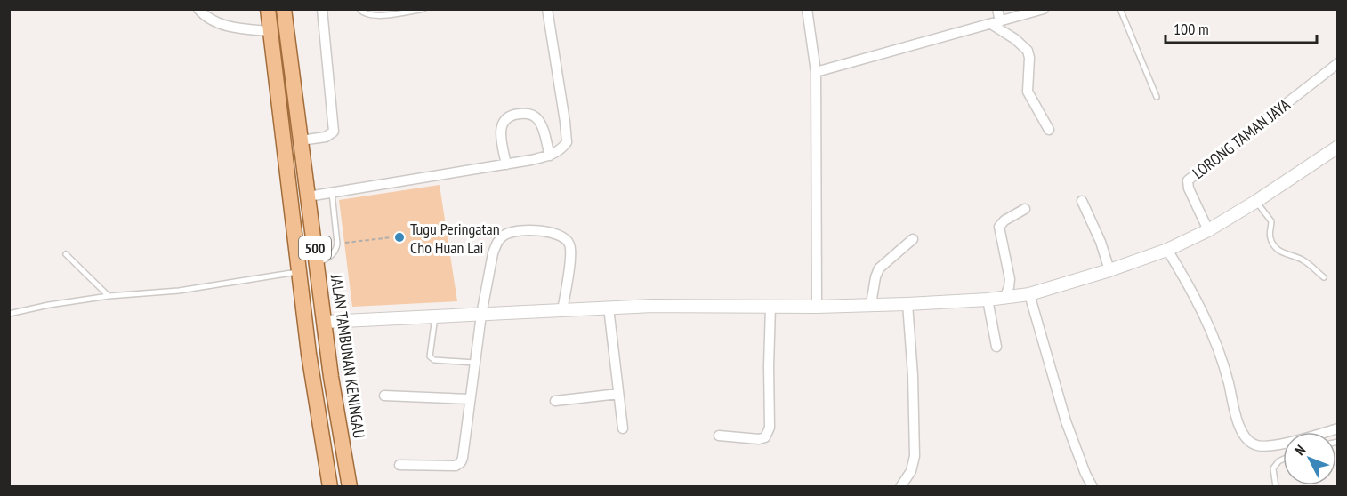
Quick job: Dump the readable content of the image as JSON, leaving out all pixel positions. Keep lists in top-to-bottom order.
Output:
{
  "streets": {
    "main road": ["500", "JALAN TAMBUNAN KENINGAU"],
    "street": ["LORONG TAMAN JAYA"]
  },
  "places": ["Tugu Peringatan Cho Huan Lai"],
  "scale_bar": "100 m",
  "north": "top left"
}
